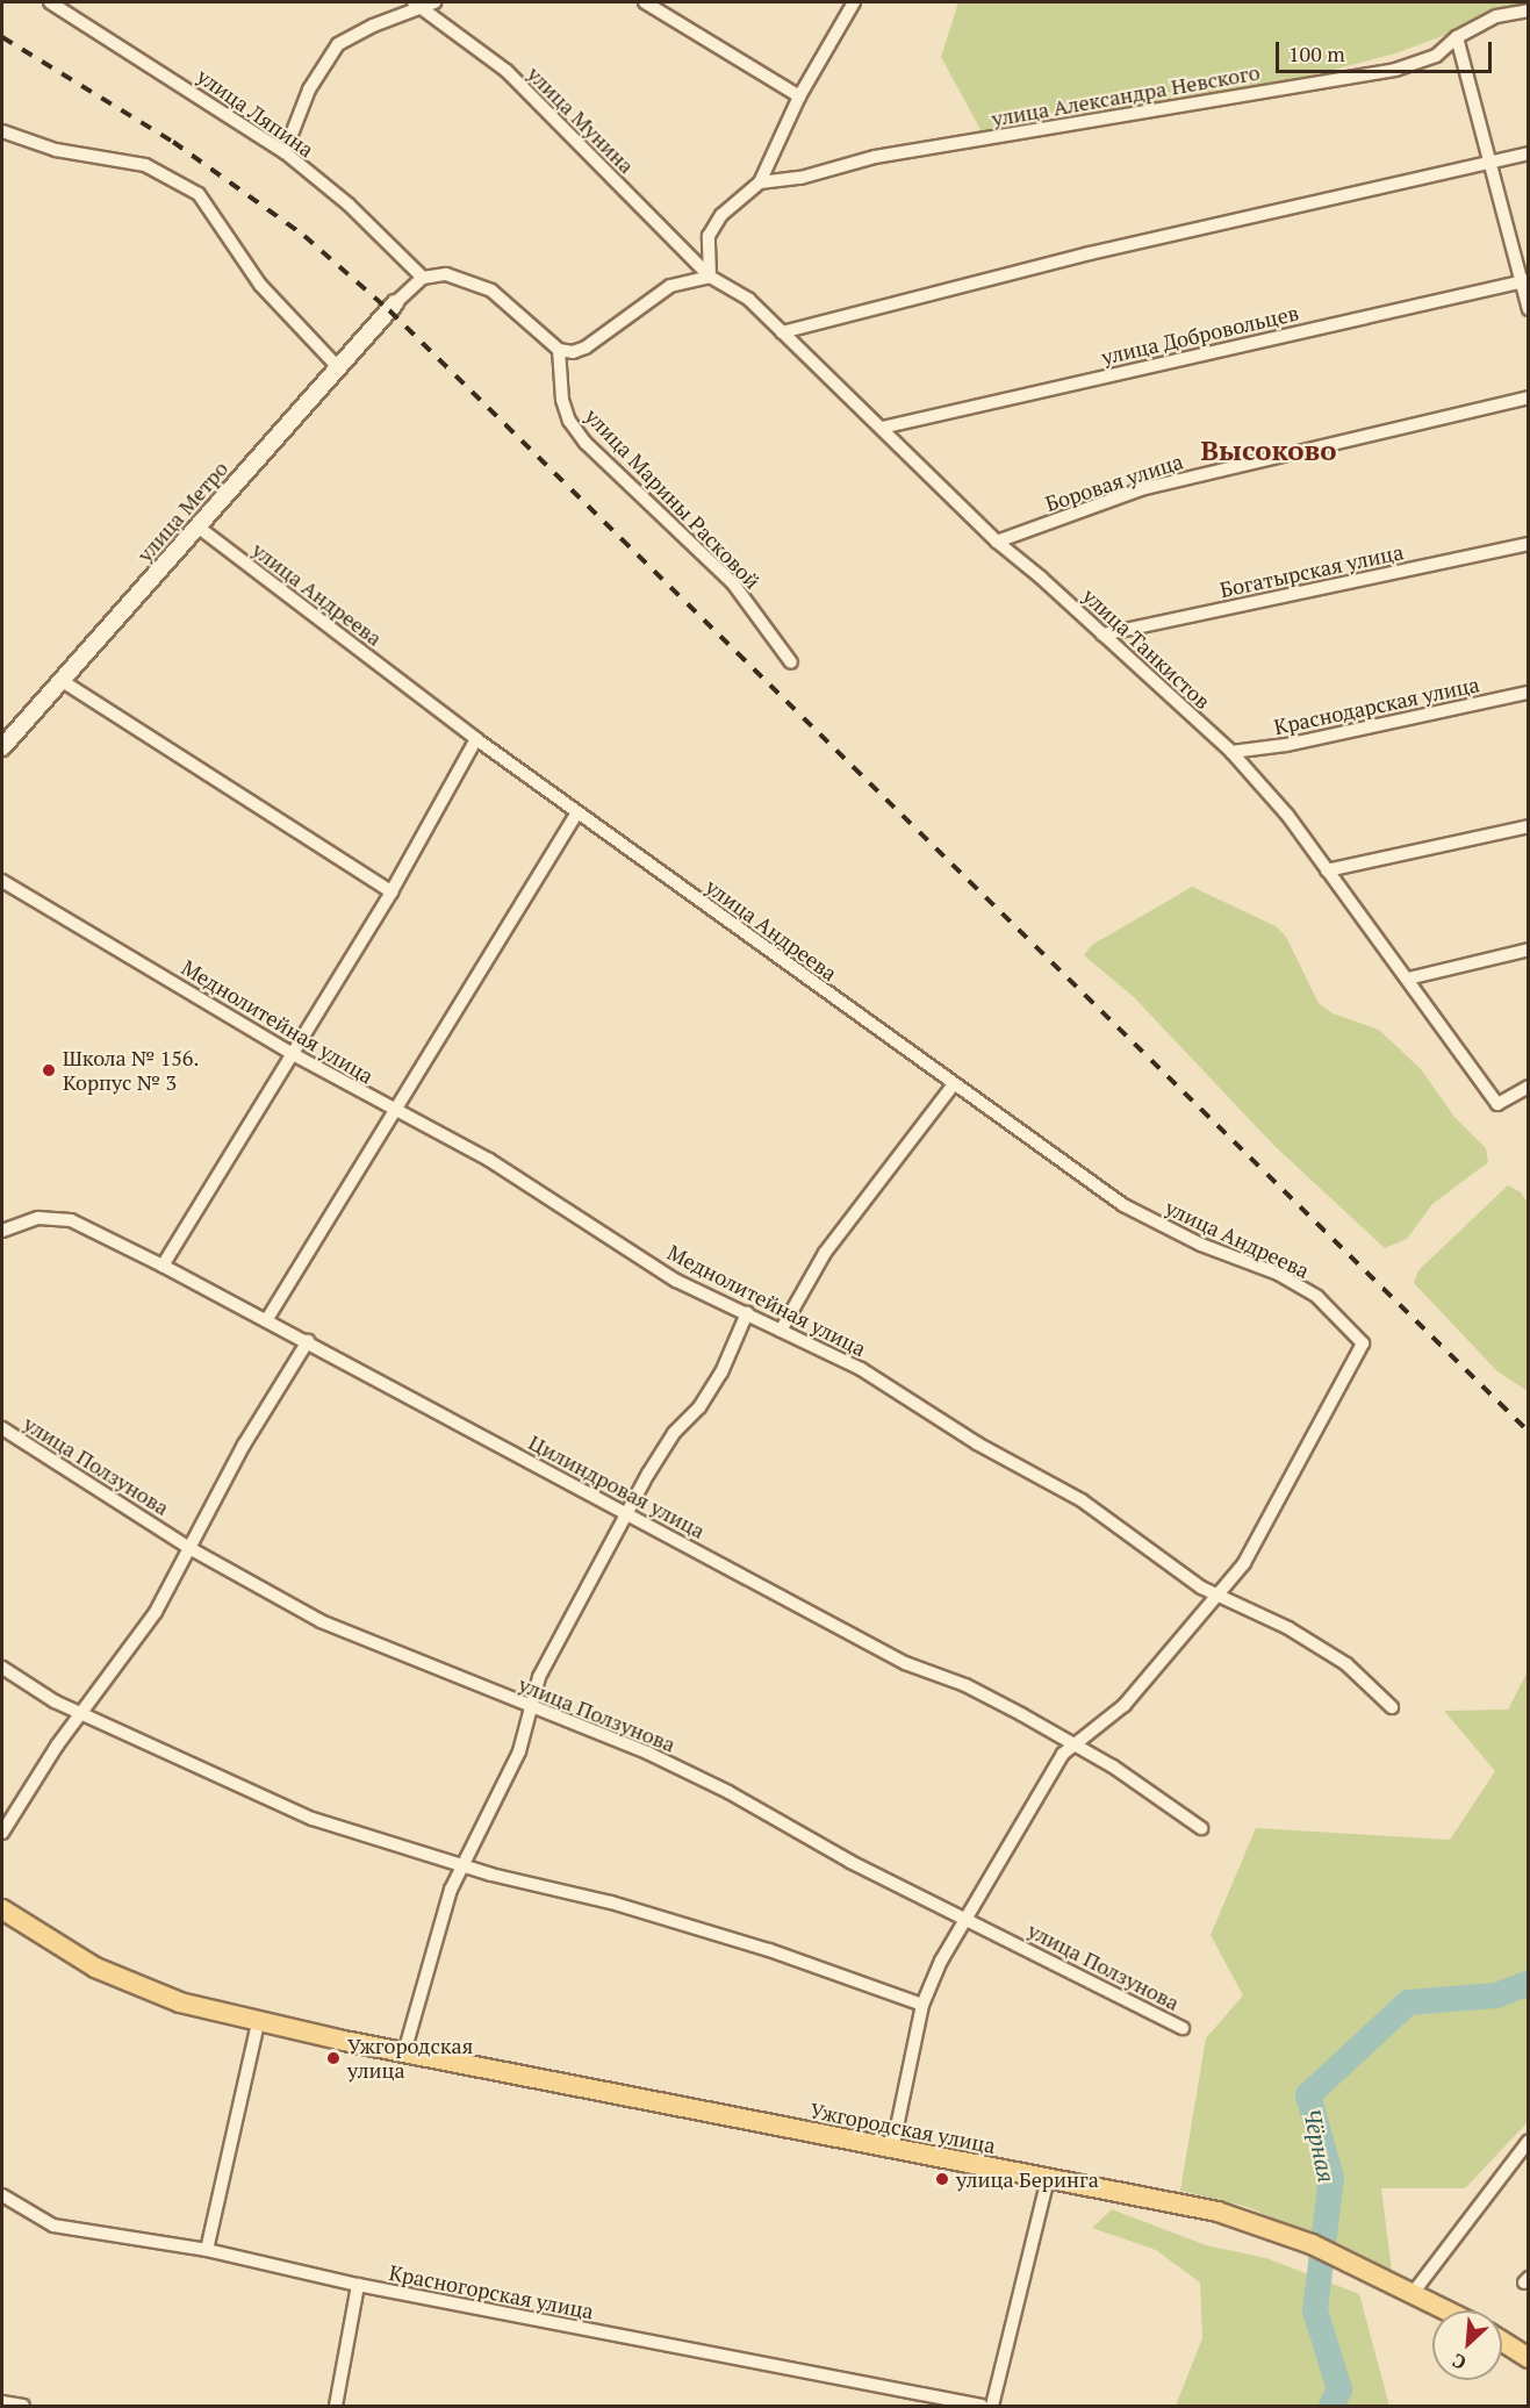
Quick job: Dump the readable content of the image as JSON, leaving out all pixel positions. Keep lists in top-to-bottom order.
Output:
{
  "streets": {
    "main road": ["Ужгородская улица"],
    "street": [
      "улица Александра Невского",
      "улица Ляпина",
      "улица Мунина",
      "улица Добровольцев",
      "Боровая улица",
      "улица Марины Расковой",
      "улица Метро",
      "Богатырская улица",
      "улица Андреева",
      "улица Танкистов",
      "Краснодарская улица",
      "Меднолитейная улица",
      "улица Ползунова",
      "Цилиндровая улица",
      "Красногорская улица"
    ]
  },
  "crossings": [
    ["улица Мунина", "улица Танкистов"],
    ["улица Добровольцев", "улица Танкистов"],
    ["Боровая улица", "улица Танкистов"],
    ["улица Метро", "улица Андреева"],
    ["Богатырская улица", "улица Танкистов"],
    ["улица Андреева", "Меднолитейная улица"],
    ["улица Танкистов", "Краснодарская улица"]
  ],
  "districts": ["Высоково"],
  "water": ["Чёрная"],
  "places": ["Школа № 156. Корпус № 3", "Ужгородская улица", "улица Беринга"],
  "scale_bar": "100 m",
  "north": "bottom left"
}
